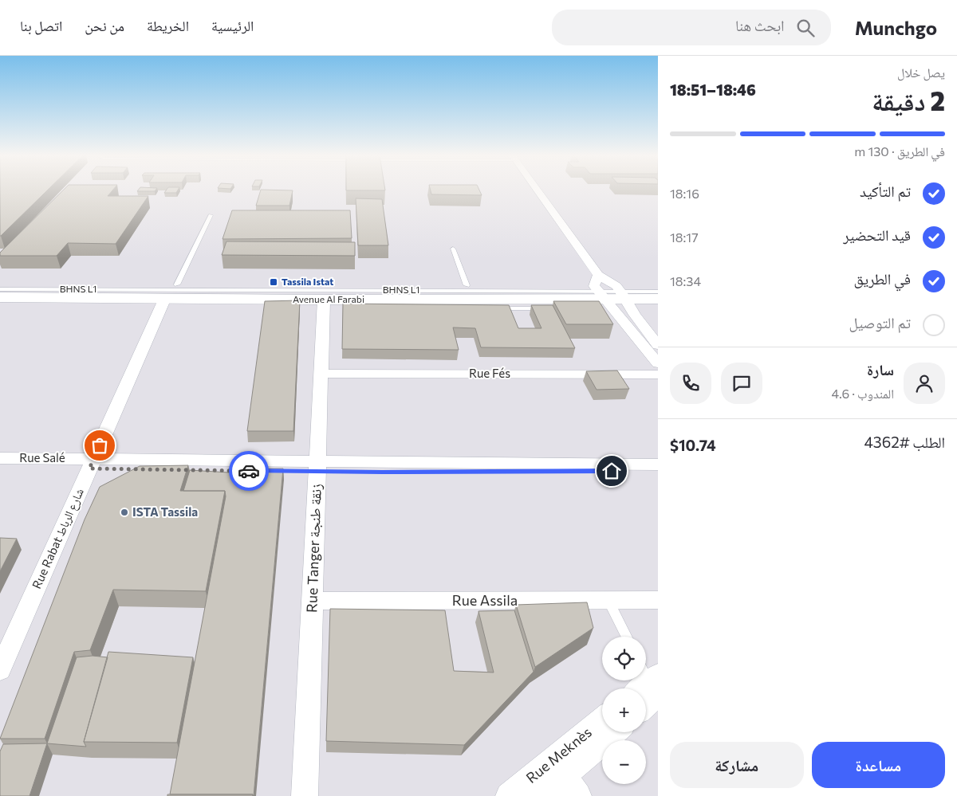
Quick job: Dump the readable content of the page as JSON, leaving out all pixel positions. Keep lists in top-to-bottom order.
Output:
{
  "streets": {
    "street": [
      "Avenue Al Farabi",
      "Rue Fés",
      "Rue Salé",
      "Rue Rabat شارع الرباط",
      "Rue Tanger زنقة طنجة",
      "Rue Assila",
      "Rue Meknès"
    ],
    "lane": ["BHNS L1"]
  },
  "crossings": [
    ["BHNS L1", "Avenue Al Farabi"],
    ["Avenue Al Farabi", "Rue Rabat شارع الرباط"],
    ["Avenue Al Farabi", "Rue Tanger زنقة طنجة"],
    ["Rue Fés", "Rue Tanger زنقة طنجة"],
    ["Rue Salé", "Rue Rabat شارع الرباط"],
    ["Rue Salé", "Rue Tanger زنقة طنجة"],
    ["Rue Tanger زنقة طنجة", "Rue Assila"]
  ],
  "places": {
    "transit": ["Tassila Istat"],
    "other": ["ISTA Tassila"]
  },
  "page": {
    "header": "Munchgo",
    "search": "ابحث هنا",
    "nav": [
      "الرئيسية",
      "الخريطة",
      "من نحن",
      "اتصل بنا"
    ],
    "heading": ["2 دقيقة", "يصل خلال", "18:46–18:51"],
    "panel": [
      "سارة",
      "المندوب · 4.6",
      "الطلب #4362",
      "$10.74"
    ],
    "bar": "في الطريق · 130 m",
    "list": [
      ["تم التأكيد", "18:16"],
      ["قيد التحضير", "18:17"],
      ["في الطريق", "18:34"],
      "تم التوصيل"
    ],
    "map_buttons": ["+", "−"],
    "buttons": ["مساعدة", "مشاركة"]
  }
}
